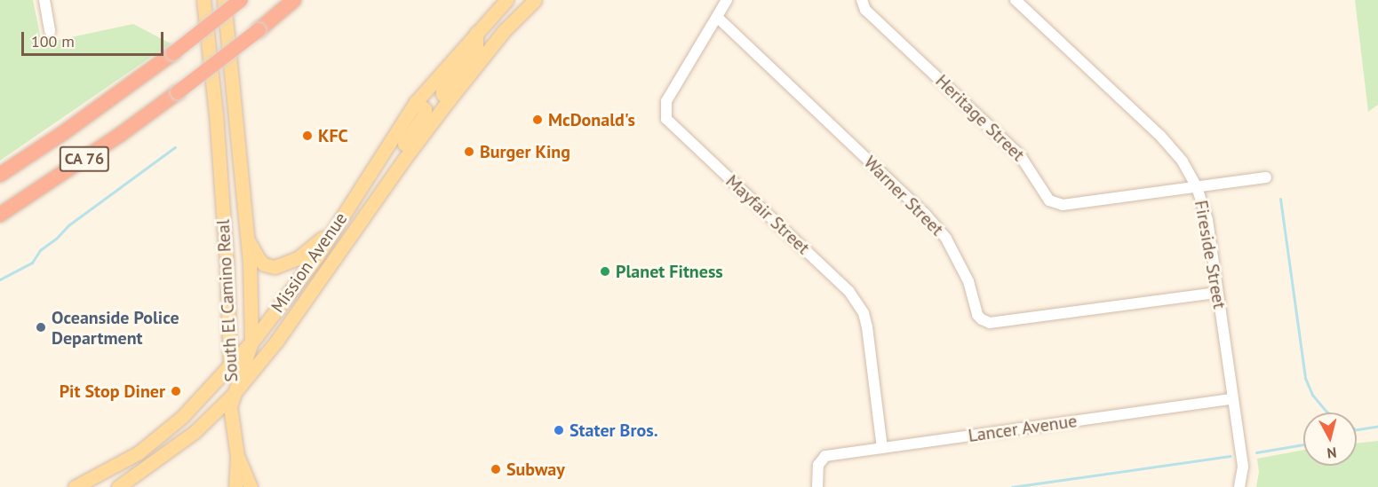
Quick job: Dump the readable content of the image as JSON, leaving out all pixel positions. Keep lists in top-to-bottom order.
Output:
{
  "streets": {
    "highway": ["CA 76"],
    "main road": ["Mission Avenue", "South El Camino Real"],
    "street": [
      "Heritage Street",
      "Warner Street",
      "Mayfair Street",
      "Fireside Street",
      "Lancer Avenue"
    ]
  },
  "crossings": [
    ["Heritage Street", "Fireside Street"],
    ["Warner Street", "Mayfair Street"],
    ["Warner Street", "Fireside Street"],
    ["Mayfair Street", "Lancer Avenue"],
    ["Fireside Street", "Lancer Avenue"],
    ["Mission Avenue", "South El Camino Real"]
  ],
  "places": [
    "McDonald's",
    "KFC",
    "Burger King",
    "Planet Fitness",
    "Oceanside Police Department",
    "Pit Stop Diner",
    "Stater Bros.",
    "Subway"
  ],
  "scale_bar": "100 m",
  "north": "bottom"
}
